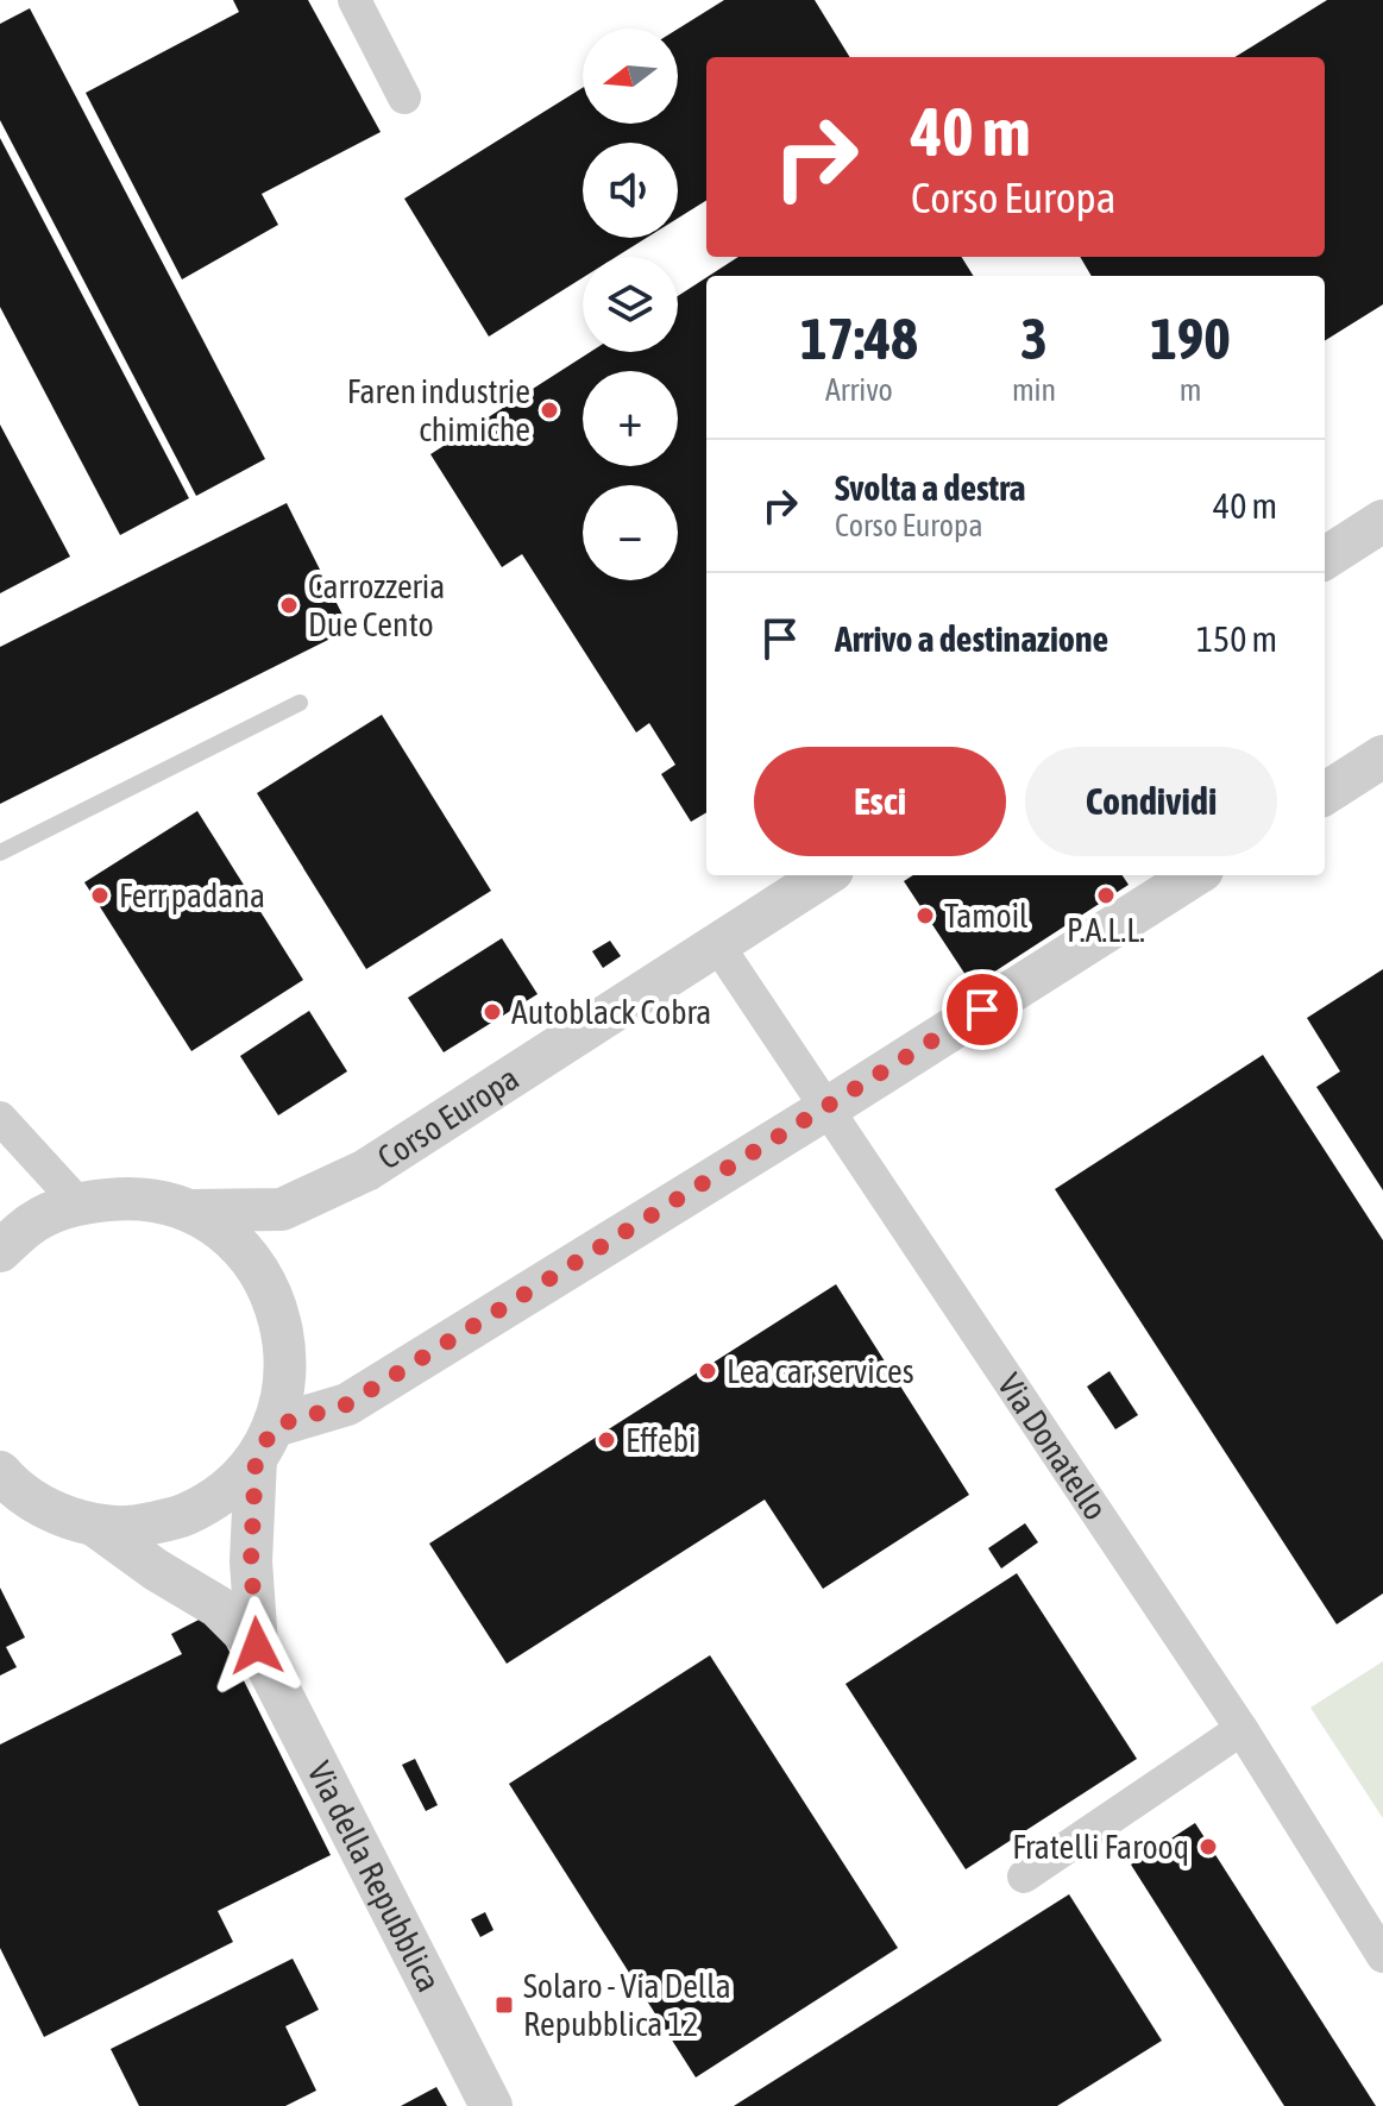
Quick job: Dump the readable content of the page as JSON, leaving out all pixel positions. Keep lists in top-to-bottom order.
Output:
{
  "streets": {
    "street": ["Corso Europa", "Via Donatello", "Via della Repubblica"]
  },
  "crossings": [
    ["Corso Europa", "Via Donatello"],
    ["Corso Europa", "Via della Repubblica"]
  ],
  "places": {
    "other": [
      "Faren industrie chimiche",
      "Carrozzeria Due Cento",
      "Ferr padana",
      "P.A.L.L.",
      "Tamoil",
      "Autoblack Cobra",
      "Lea car services",
      "Effebi",
      "Fratelli Farooq"
    ],
    "transit": ["Solaro - Via Della Repubblica 12"]
  },
  "north": "left",
  "page": {
    "map_buttons": ["+", "−"],
    "turn": ["40 m", "Corso Europa"],
    "eta": [
      "17:48",
      "Arrivo",
      "3",
      "min",
      "190",
      "m"
    ],
    "list": [
      {
        "name": "Svolta a destra",
        "note": "Corso Europa",
        "value": "40 m"
      },
      {
        "name": "Arrivo a destinazione",
        "value": "150 m"
      }
    ],
    "buttons": ["Esci", "Condividi"]
  }
}
